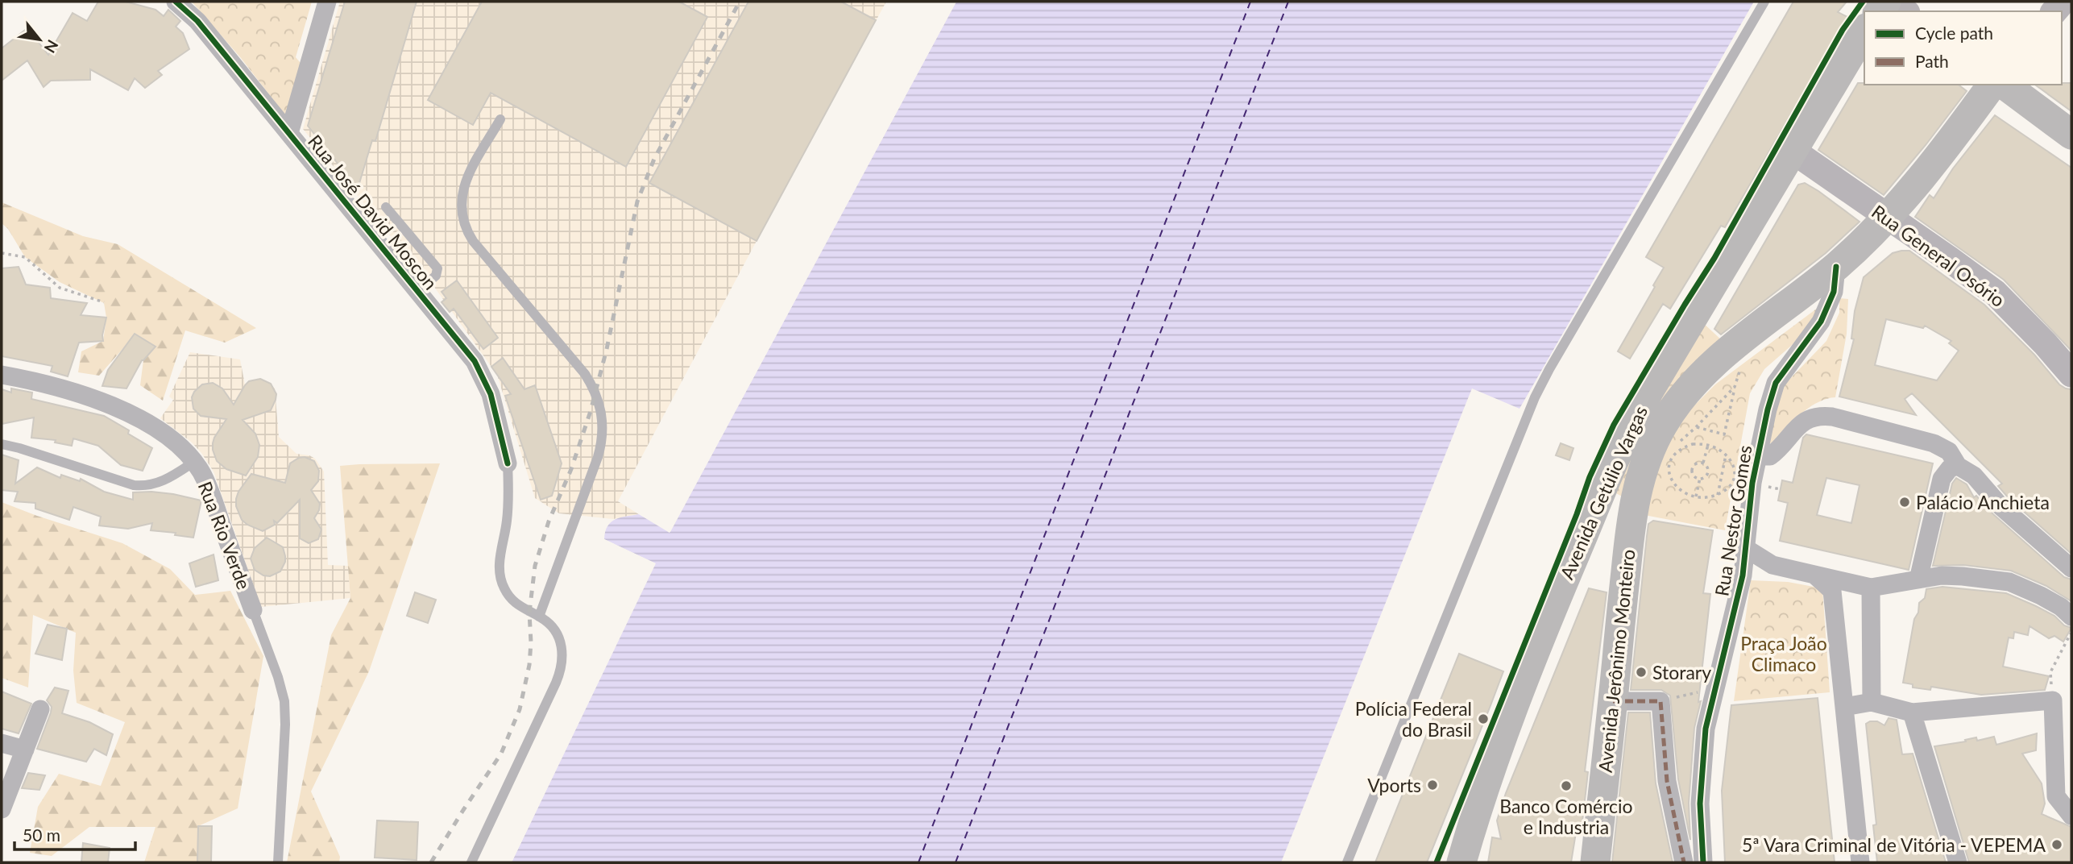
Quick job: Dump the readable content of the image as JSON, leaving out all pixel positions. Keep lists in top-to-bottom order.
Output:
{
  "streets": {
    "main road": ["Avenida Getúlio Vargas", "Avenida Jerônimo Monteiro"],
    "street": [
      "Rua José David Moscon",
      "Rua General Osório",
      "Rua Nestor Gomes",
      "Rua Rio Verde"
    ]
  },
  "crossings": [
    ["Rua General Osório", "Avenida Getúlio Vargas"],
    ["Rua General Osório", "Avenida Jerônimo Monteiro"],
    ["Rua Nestor Gomes", "Avenida Jerônimo Monteiro"]
  ],
  "parks": ["Praça João Climaco"],
  "places": [
    "Palácio Anchieta",
    "Storary",
    "Polícia Federal do Brasil",
    "Vports",
    "Banco Comércio e Industria",
    "5ª Vara Criminal de Vitória - VEPEMA"
  ],
  "legend": ["Cycle path", "Path"],
  "scale_bar": "50 m",
  "north": "bottom right"
}
